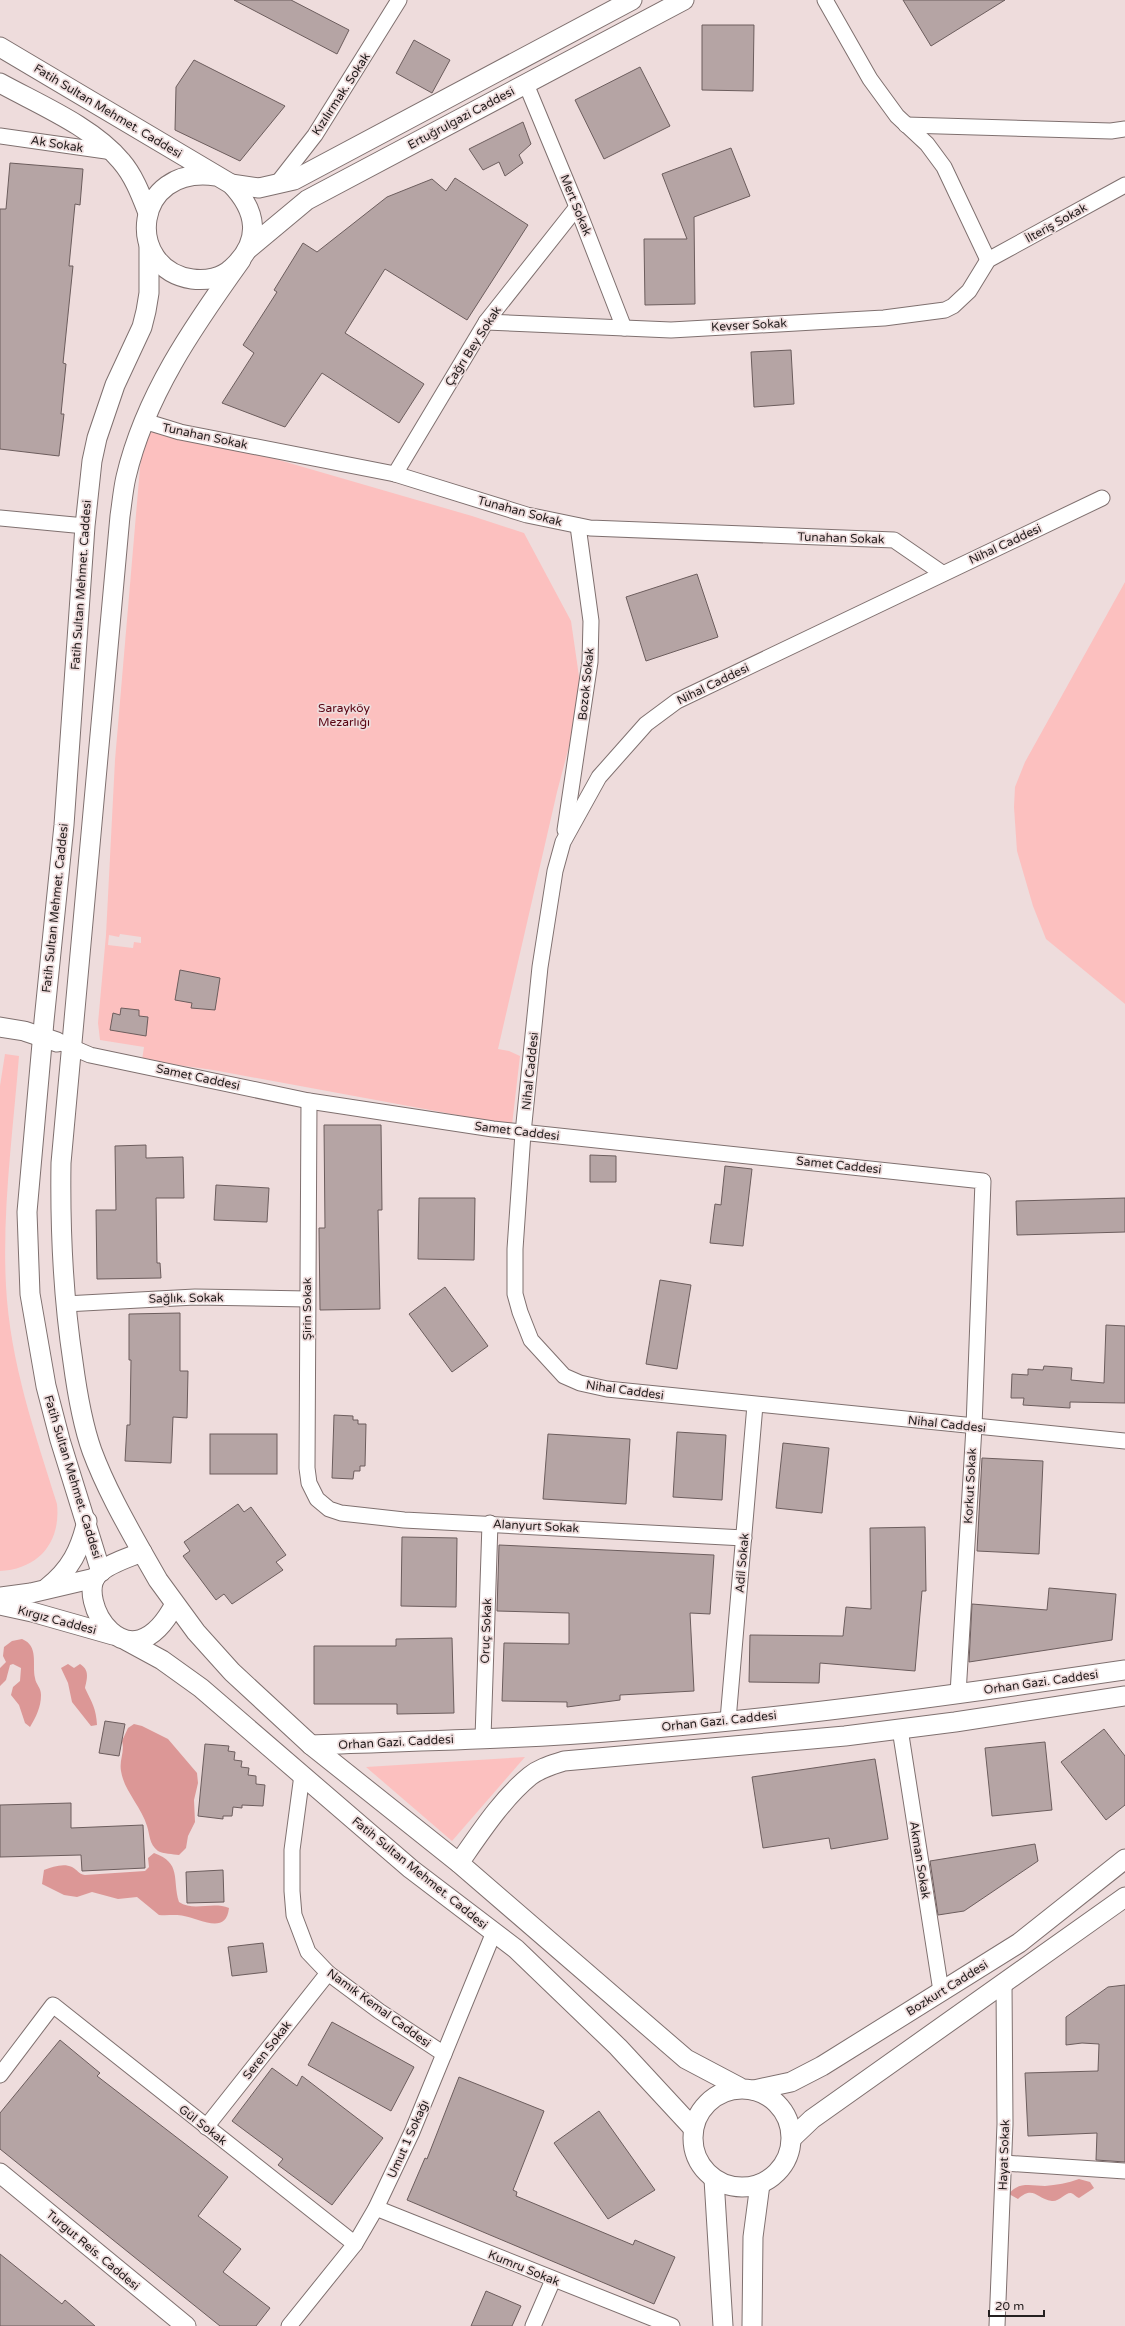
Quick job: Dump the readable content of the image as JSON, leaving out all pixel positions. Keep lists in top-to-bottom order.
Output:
{
  "streets": {
    "street": [
      "Kızılırmak. Sokak",
      "Fatih Sultan Mehmet. Caddesi",
      "Ertuğrulgazi Caddesi",
      "Ak Sokak",
      "Mert Sokak",
      "İlteriş Sokak",
      "Kevser Sokak",
      "Çağrı Bey Sokak",
      "Tunahan Sokak",
      "Nihal Caddesi",
      "Bozok Sokak",
      "Samet Caddesi",
      "Sağlık. Sokak",
      "Şirin Sokak",
      "Korkut Sokak",
      "Alanyurt Sokak",
      "Adil Sokak",
      "Kırgız Caddesi",
      "Oruç Sokak",
      "Orhan Gazi. Caddesi",
      "Akman Sokak",
      "Bozkurt Caddesi",
      "Namık Kemal Caddesi",
      "Seren Sokak",
      "Gül Sokak",
      "Umut 1 Sokağı",
      "Hayat Sokak",
      "Turgut Reis. Caddesi",
      "Kumru Sokak"
    ]
  },
  "crossings": [
    ["Kızılırmak. Sokak", "Ertuğrulgazi Caddesi"],
    ["Fatih Sultan Mehmet. Caddesi", "Ertuğrulgazi Caddesi"],
    ["Fatih Sultan Mehmet. Caddesi", "Ak Sokak"],
    ["Fatih Sultan Mehmet. Caddesi", "Tunahan Sokak"],
    ["Fatih Sultan Mehmet. Caddesi", "Samet Caddesi"],
    ["Fatih Sultan Mehmet. Caddesi", "Sağlık. Sokak"],
    ["Fatih Sultan Mehmet. Caddesi", "Kırgız Caddesi"],
    ["Fatih Sultan Mehmet. Caddesi", "Orhan Gazi. Caddesi"],
    ["Fatih Sultan Mehmet. Caddesi", "Bozkurt Caddesi"],
    ["Fatih Sultan Mehmet. Caddesi", "Namık Kemal Caddesi"],
    ["Fatih Sultan Mehmet. Caddesi", "Umut 1 Sokağı"],
    ["Ertuğrulgazi Caddesi", "Mert Sokak"],
    ["Mert Sokak", "Kevser Sokak"],
    ["Mert Sokak", "Çağrı Bey Sokak"],
    ["İlteriş Sokak", "Kevser Sokak"],
    ["Kevser Sokak", "Çağrı Bey Sokak"],
    ["Çağrı Bey Sokak", "Tunahan Sokak"],
    ["Tunahan Sokak", "Nihal Caddesi"],
    ["Tunahan Sokak", "Bozok Sokak"],
    ["Nihal Caddesi", "Bozok Sokak"],
    ["Nihal Caddesi", "Samet Caddesi"],
    ["Nihal Caddesi", "Korkut Sokak"],
    ["Nihal Caddesi", "Adil Sokak"],
    ["Samet Caddesi", "Şirin Sokak"],
    ["Samet Caddesi", "Korkut Sokak"],
    ["Sağlık. Sokak", "Şirin Sokak"],
    ["Şirin Sokak", "Alanyurt Sokak"],
    ["Korkut Sokak", "Orhan Gazi. Caddesi"],
    ["Alanyurt Sokak", "Adil Sokak"],
    ["Alanyurt Sokak", "Oruç Sokak"],
    ["Adil Sokak", "Orhan Gazi. Caddesi"],
    ["Oruç Sokak", "Orhan Gazi. Caddesi"],
    ["Orhan Gazi. Caddesi", "Akman Sokak"],
    ["Akman Sokak", "Bozkurt Caddesi"],
    ["Namık Kemal Caddesi", "Seren Sokak"],
    ["Namık Kemal Caddesi", "Umut 1 Sokağı"],
    ["Seren Sokak", "Gül Sokak"],
    ["Gül Sokak", "Umut 1 Sokağı"],
    ["Umut 1 Sokağı", "Kumru Sokak"]
  ],
  "parks": ["Sarayköy Mezarlığı"],
  "scale_bar": "20 m"
}
